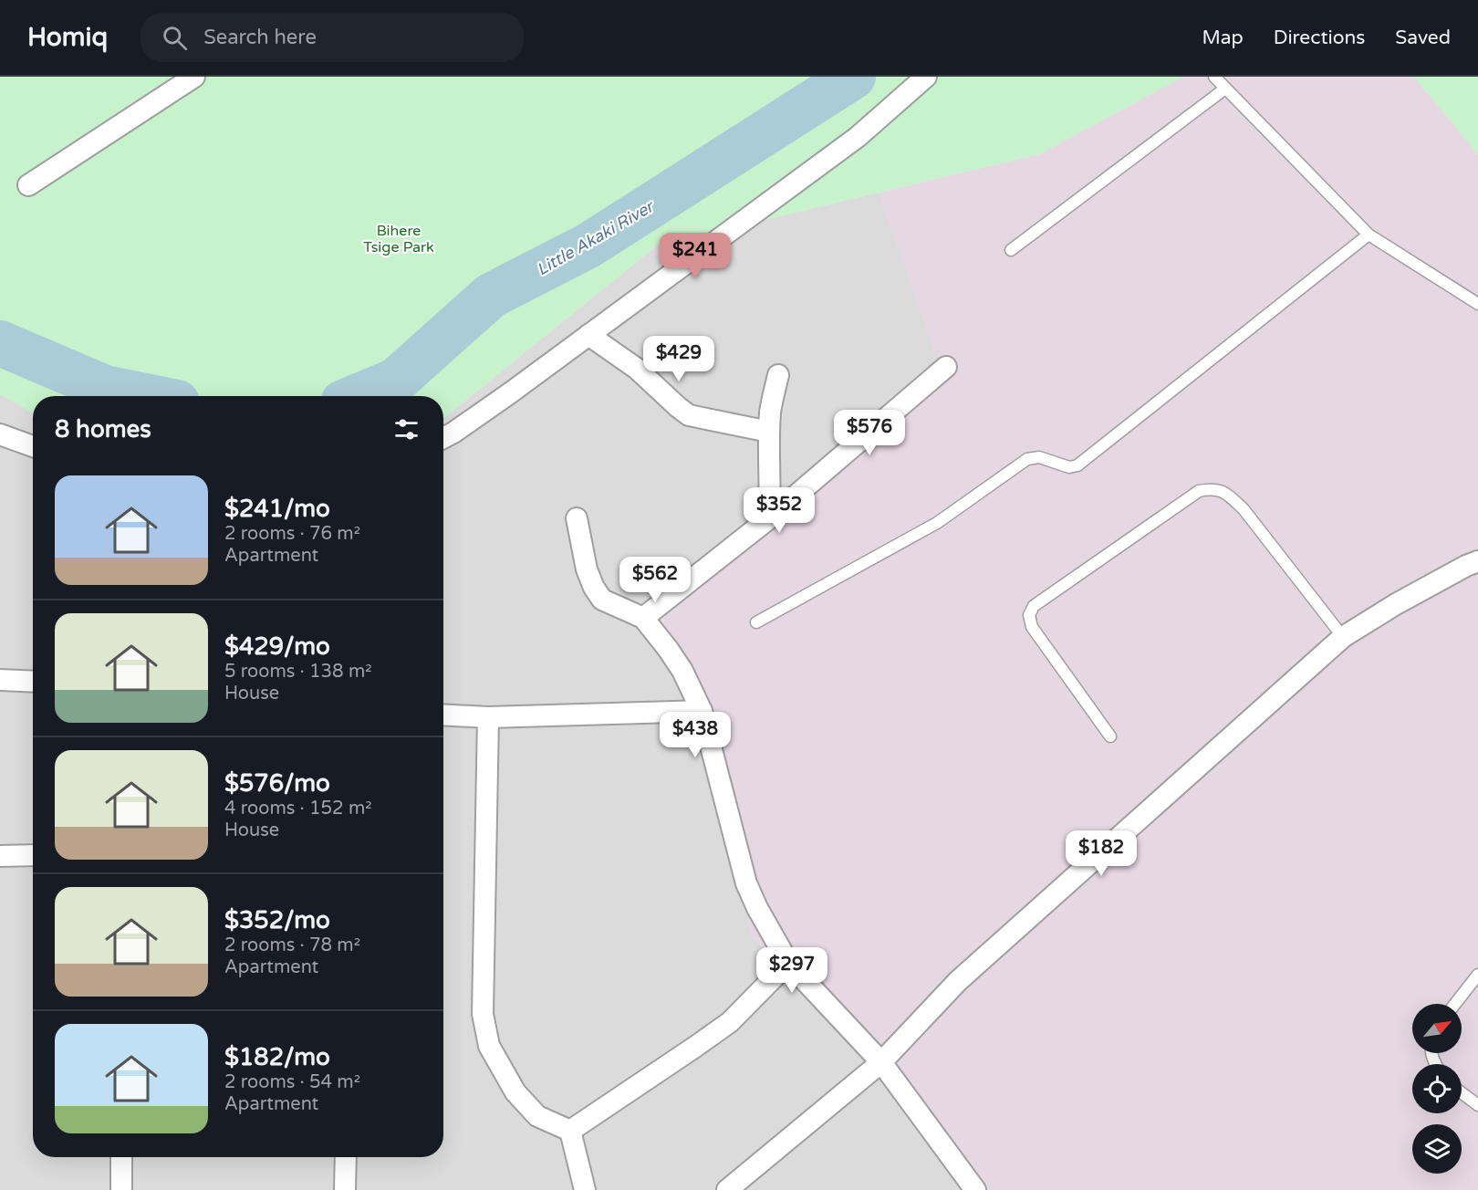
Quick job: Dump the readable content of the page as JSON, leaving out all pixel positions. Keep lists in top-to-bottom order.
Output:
{
  "water": ["Little Akaki River"],
  "parks": ["Bihere Tsige Park"],
  "north": "top right",
  "page": {
    "header": "Homiq",
    "search": "Search here",
    "nav": ["Map", "Directions", "Saved"],
    "price": [
      "$241",
      "$429",
      "$576",
      "$352",
      "$562",
      "$438",
      "$182",
      "$297"
    ],
    "heading": "8 homes",
    "list": [
      {
        "name": "$241/mo",
        "note": "2 rooms · 76 m² · Apartment"
      },
      {
        "name": "$429/mo",
        "note": "5 rooms · 138 m² · House"
      },
      {
        "name": "$576/mo",
        "note": "4 rooms · 152 m² · House"
      },
      {
        "name": "$352/mo",
        "note": "2 rooms · 78 m² · Apartment"
      },
      {
        "name": "$182/mo",
        "note": "2 rooms · 54 m² · Apartment"
      }
    ]
  }
}
